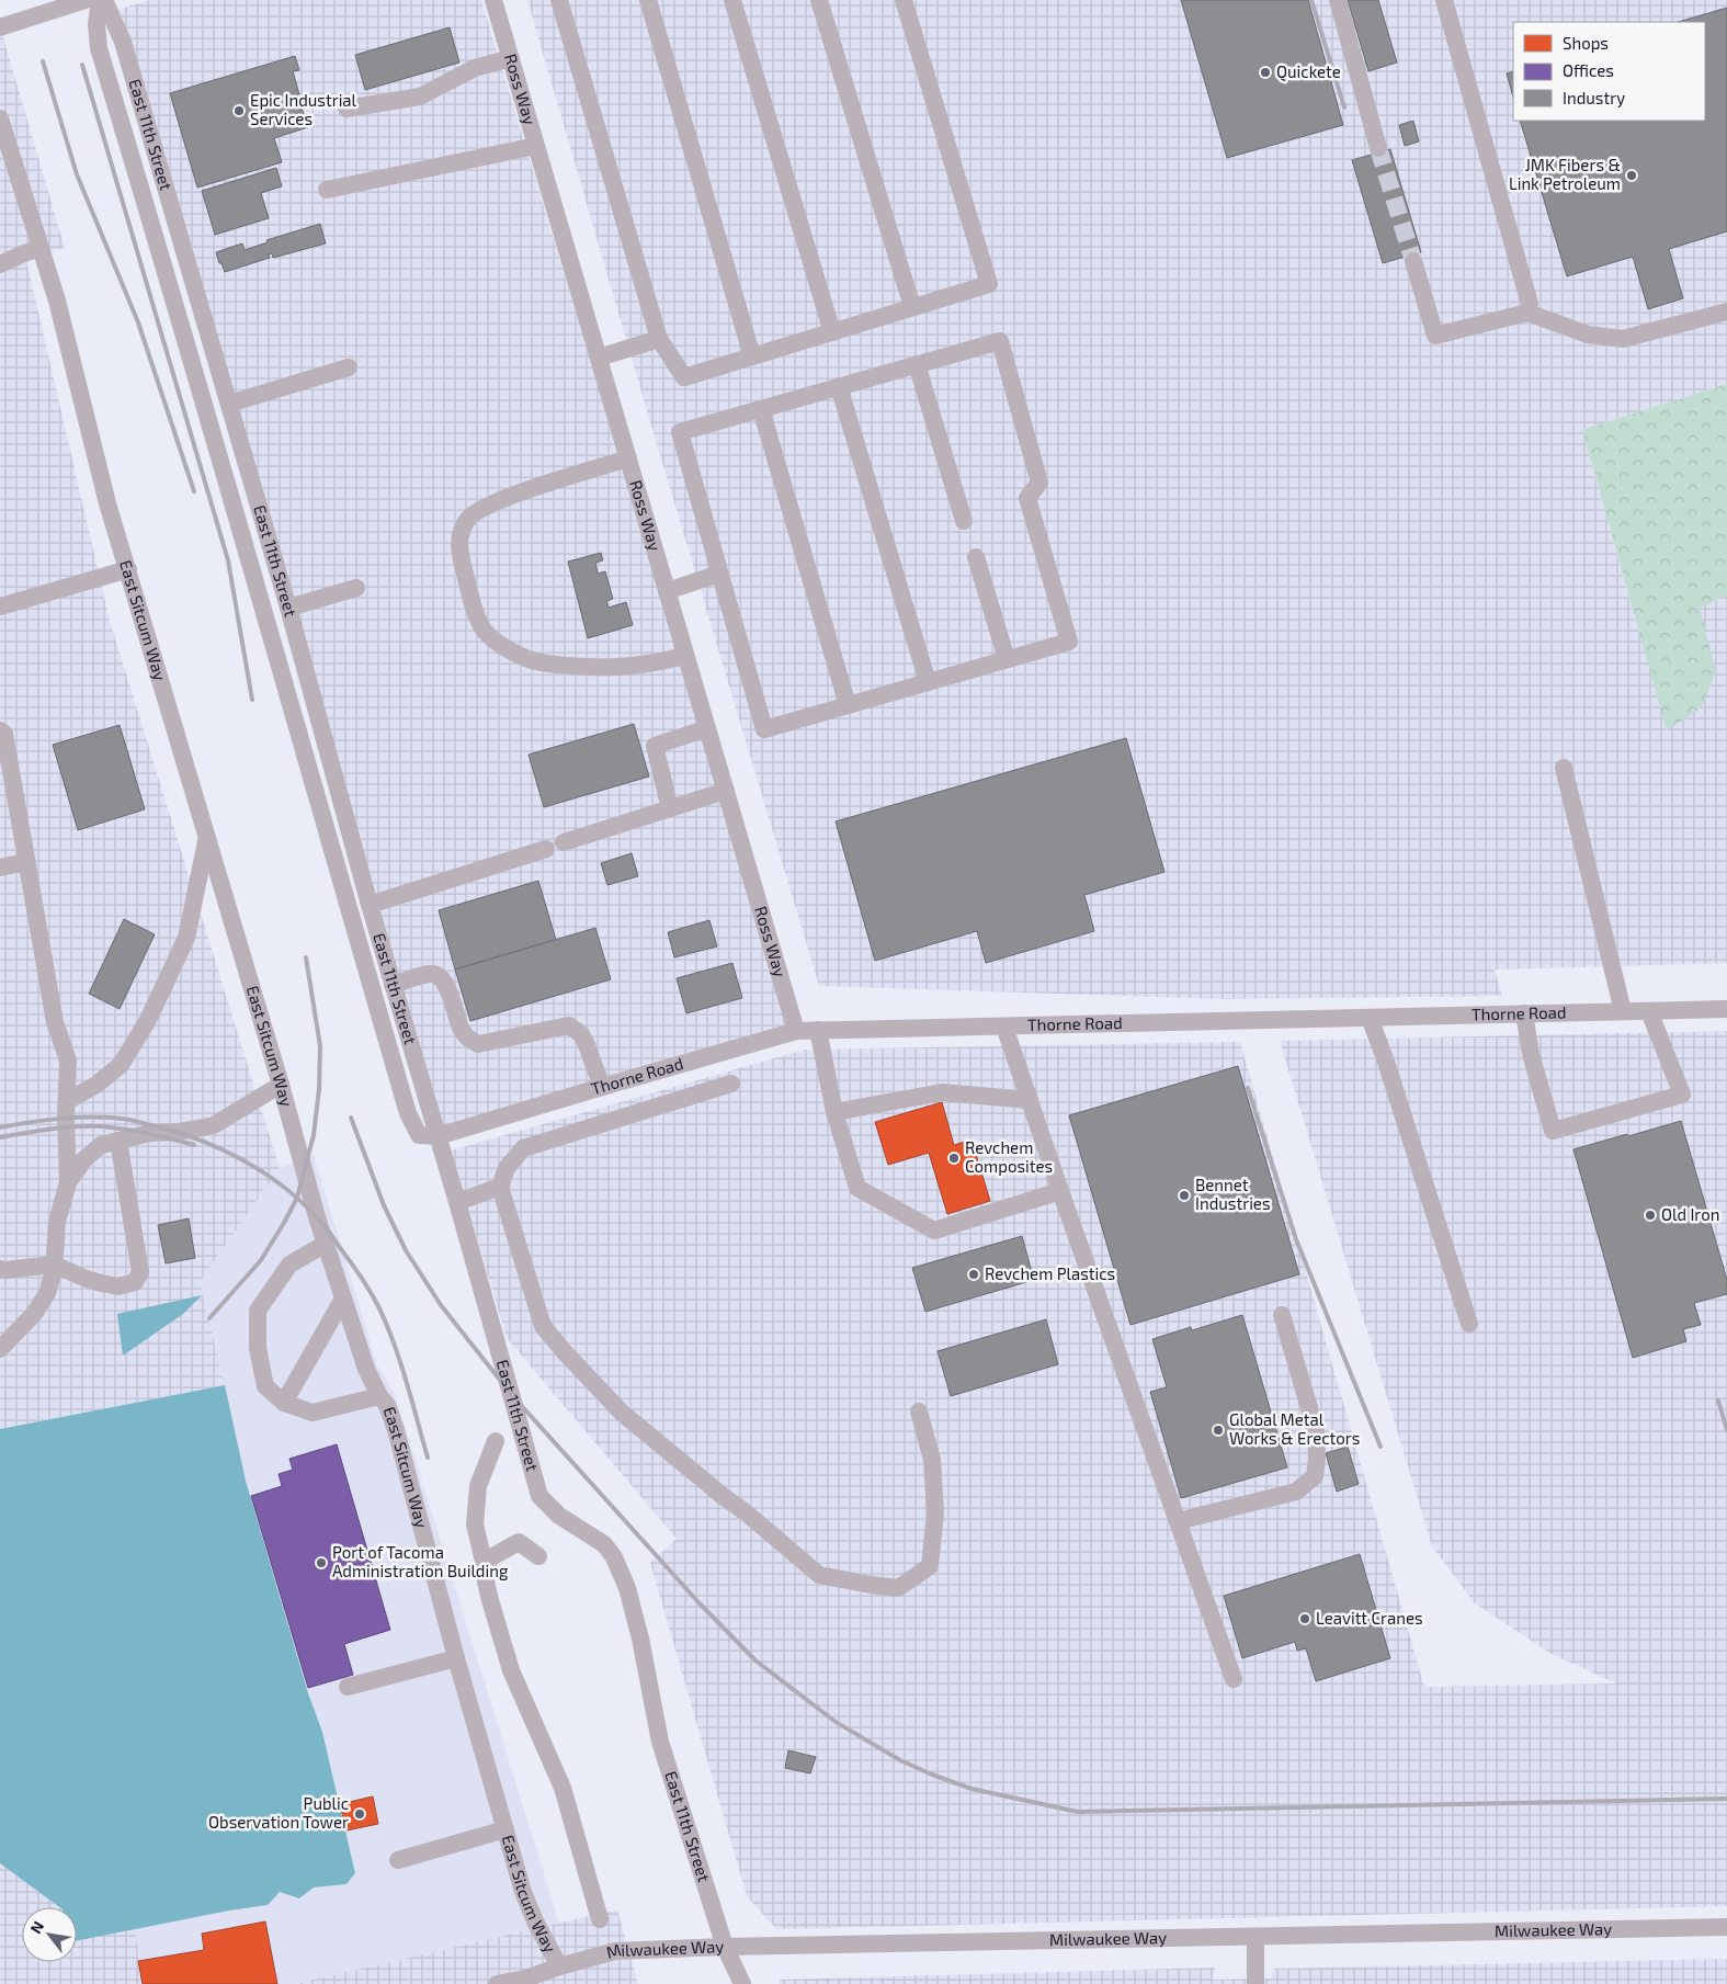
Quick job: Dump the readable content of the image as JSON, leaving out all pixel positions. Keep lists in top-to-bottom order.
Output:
{
  "streets": {
    "street": [
      "Ross Way",
      "East 11th Street",
      "East Sitcum Way",
      "Thorne Road",
      "Milwaukee Way"
    ]
  },
  "crossings": [
    ["Ross Way", "Thorne Road"],
    ["East 11th Street", "Thorne Road"],
    ["East 11th Street", "Milwaukee Way"],
    ["East Sitcum Way", "Milwaukee Way"]
  ],
  "places": [
    "Quickete",
    "Epic Industrial Services",
    "JMK Fibers & Link Petroleum",
    "Revchem Composites",
    "Bennet Industries",
    "Old Iron",
    "Revchem Plastics",
    "Global Metal Works & Erectors",
    "Port of Tacoma Administration Building",
    "Leavitt Cranes",
    "Public Observation Tower"
  ],
  "legend": ["Shops", "Offices", "Industry"],
  "north": "top left"
}
